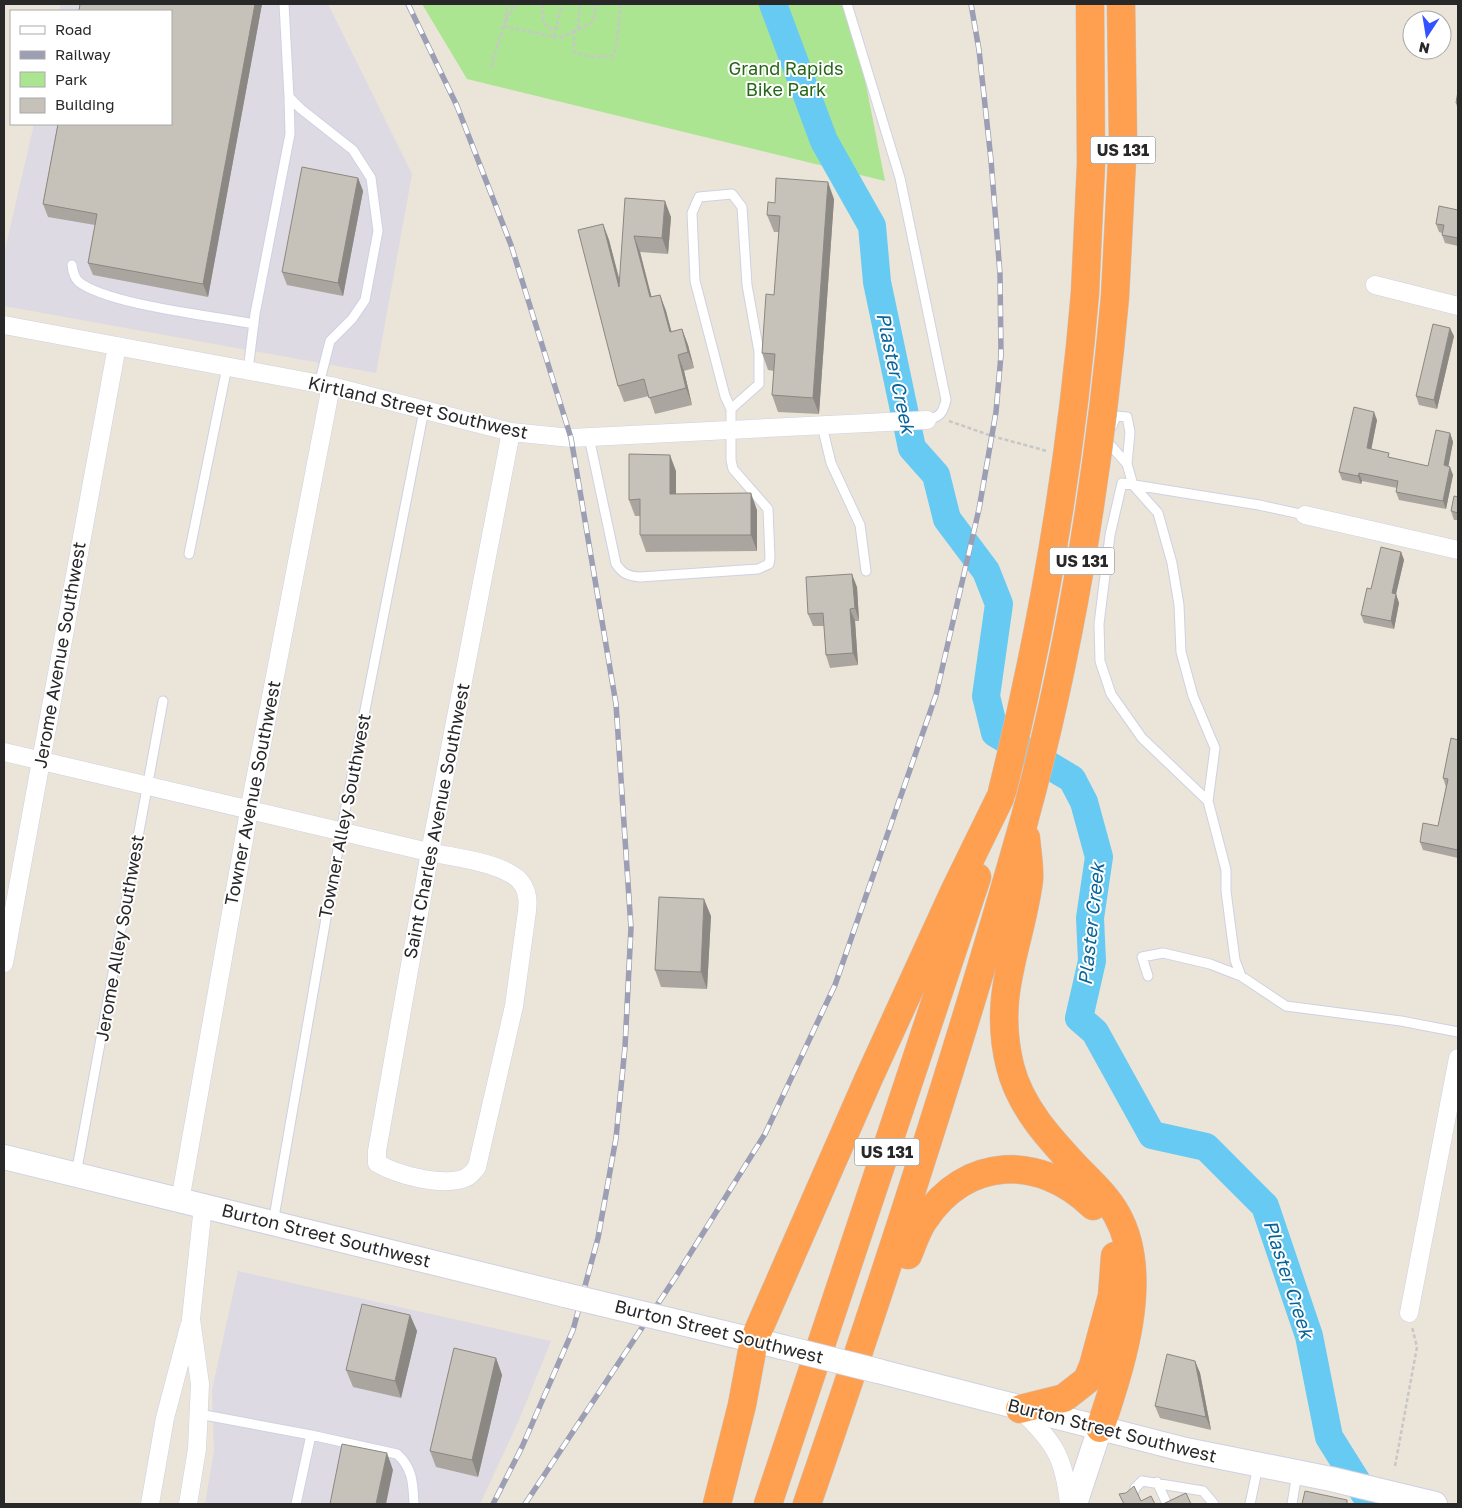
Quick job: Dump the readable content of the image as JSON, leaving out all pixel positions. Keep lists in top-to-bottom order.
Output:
{
  "streets": {
    "highway": ["US 131"],
    "main road": ["Burton Street Southwest"],
    "street": [
      "Kirtland Street Southwest",
      "Jerome Avenue Southwest",
      "Towner Avenue Southwest",
      "Saint Charles Avenue Southwest"
    ],
    "lane": ["Towner Alley Southwest", "Jerome Alley Southwest"]
  },
  "crossings": [
    ["Kirtland Street Southwest", "Jerome Avenue Southwest"],
    ["Kirtland Street Southwest", "Towner Avenue Southwest"],
    ["Kirtland Street Southwest", "Towner Alley Southwest"],
    ["Kirtland Street Southwest", "Saint Charles Avenue Southwest"],
    ["Towner Avenue Southwest", "Burton Street Southwest"],
    ["Towner Alley Southwest", "Burton Street Southwest"],
    ["Jerome Alley Southwest", "Burton Street Southwest"]
  ],
  "water": ["Plaster Creek"],
  "parks": ["Grand Rapids Bike Park"],
  "legend": [
    "Road",
    "Railway",
    "Park",
    "Building"
  ],
  "north": "bottom"
}
